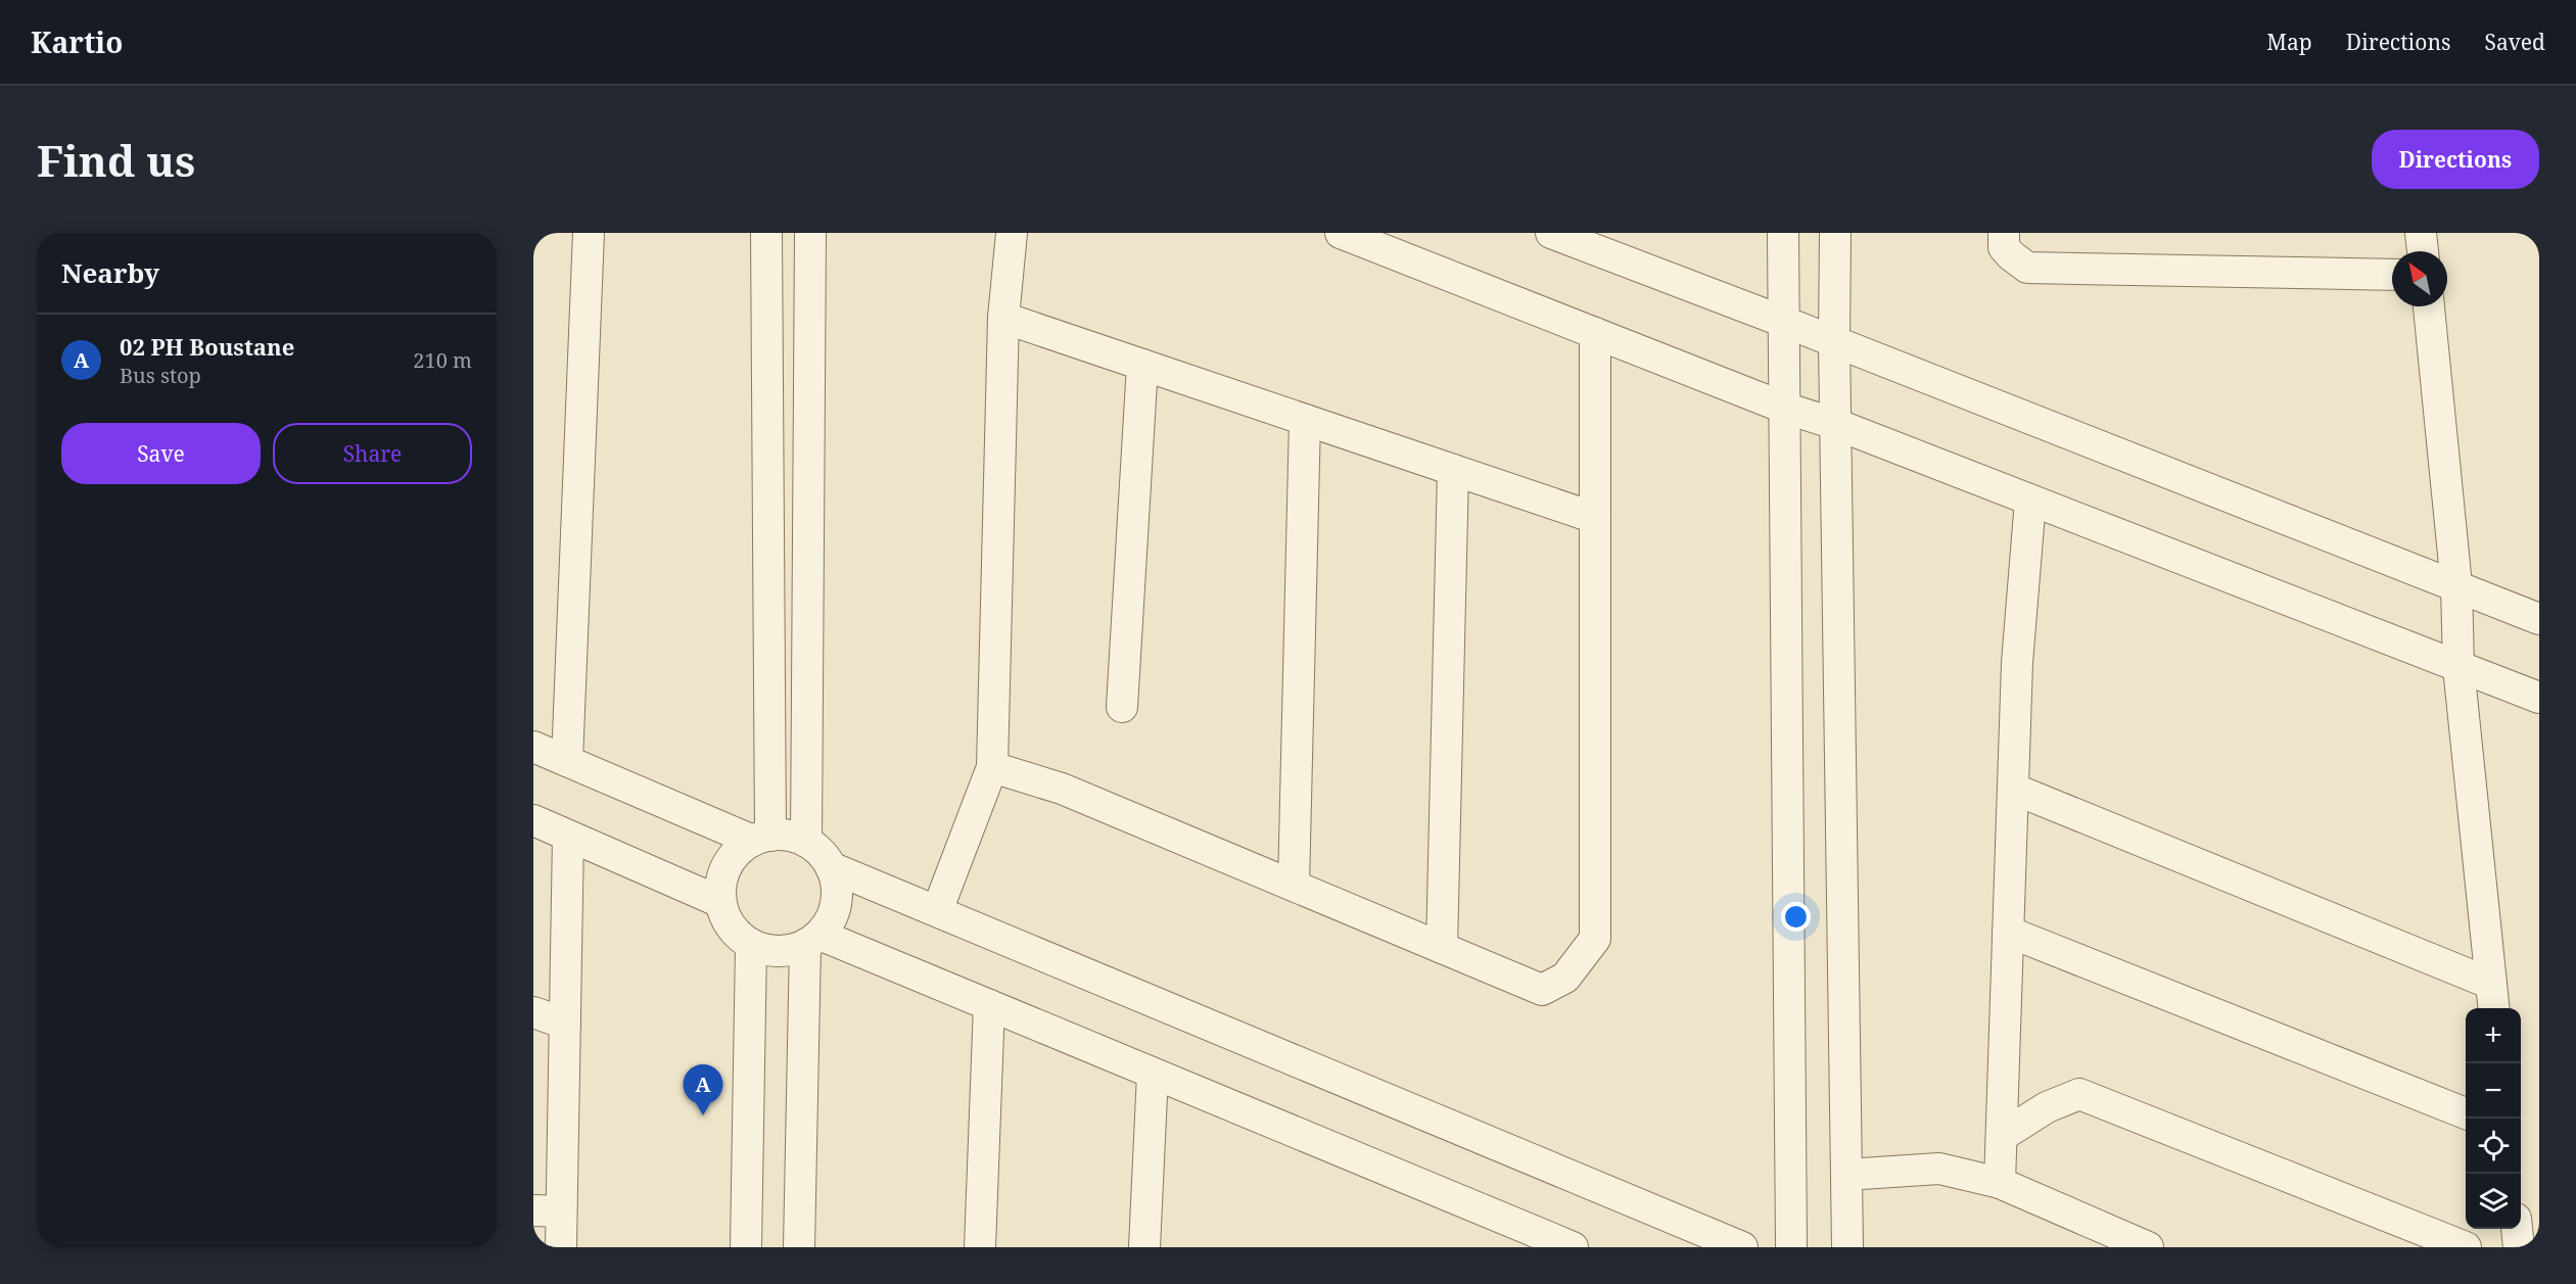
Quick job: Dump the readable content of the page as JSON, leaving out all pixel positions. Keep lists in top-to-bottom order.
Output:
{
  "north": "top left",
  "page": {
    "header": "Kartio",
    "nav": ["Map", "Directions", "Saved"],
    "buttons": [
      "Directions",
      ["Save", "Share"]
    ],
    "title": "Find us",
    "heading": "Nearby",
    "list": [
      {
        "mark": "A",
        "name": "02 PH Boustane",
        "note": "Bus stop",
        "value": "210 m"
      }
    ],
    "map_buttons": ["+", "−"],
    "pins": "A"
  }
}
